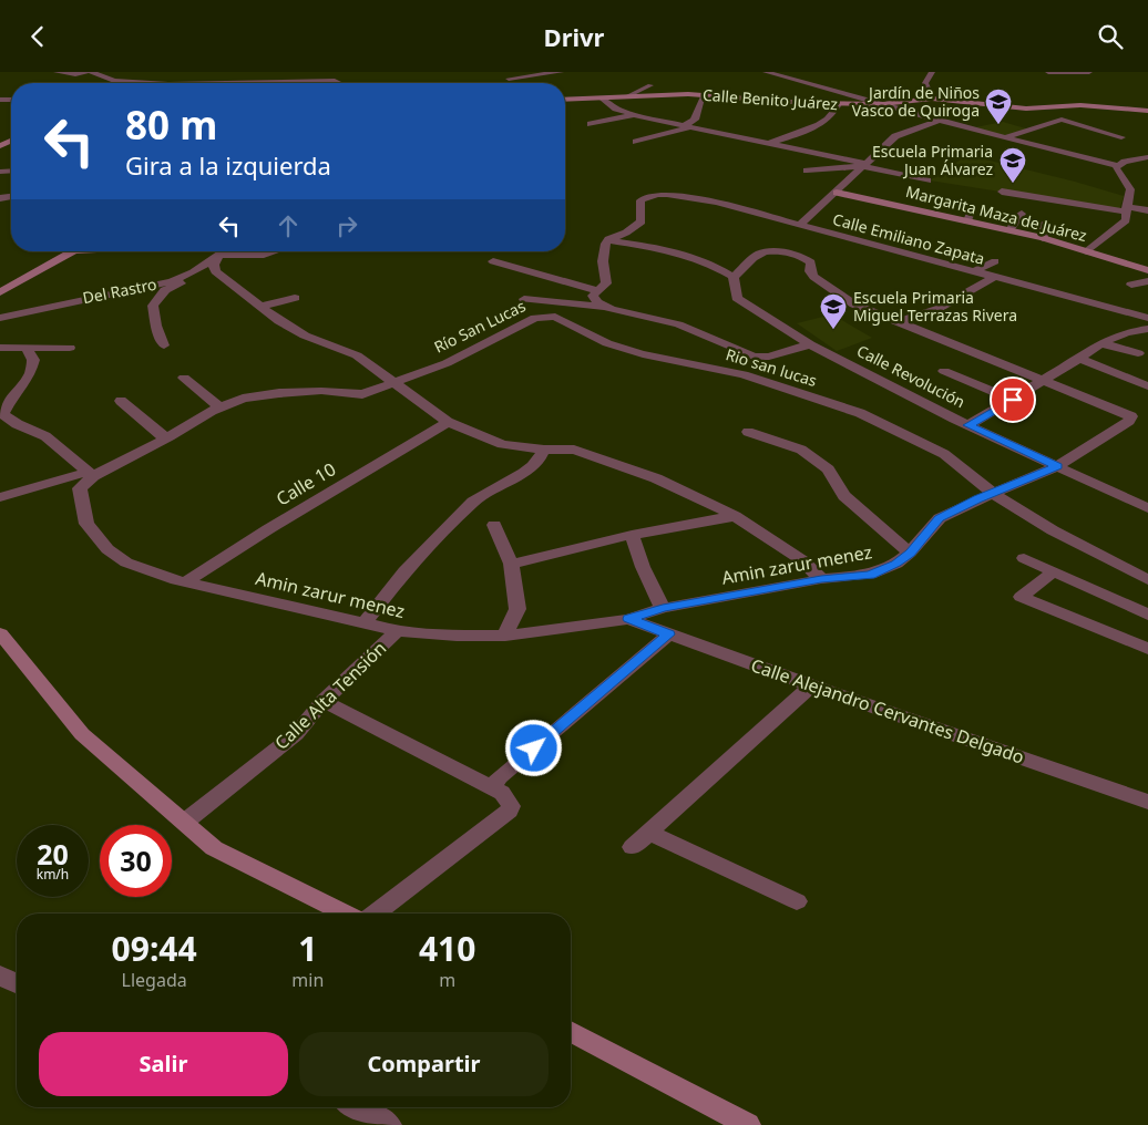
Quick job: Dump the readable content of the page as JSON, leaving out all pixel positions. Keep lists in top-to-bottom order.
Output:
{
  "streets": {
    "street": [
      "Calle Benito Juárez",
      "Margarita Maza de Juárez",
      "Calle Emiliano Zapata",
      "Del Rastro",
      "Río San Lucas",
      "Rio san lucas",
      "Calle Revolución",
      "Calle 10",
      "Amin zarur menez",
      "Calle Alta Tensión",
      "Calle Alejandro Cervantes Delgado"
    ]
  },
  "crossings": [
    ["Río San Lucas", "Rio san lucas"],
    ["Rio san lucas", "Amin zarur menez"],
    ["Calle Revolución", "Amin zarur menez"],
    ["Calle 10", "Amin zarur menez"],
    ["Amin zarur menez", "Calle Alta Tensión"],
    ["Amin zarur menez", "Calle Alejandro Cervantes Delgado"]
  ],
  "places": {
    "school or university": ["Jardín de Niños Vasco de Quiroga", "Escuela Primaria Juan Álvarez", "Escuela Primaria Miguel Terrazas Rivera"]
  },
  "page": {
    "header": "Drivr",
    "turn": ["80 m", "Gira a la izquierda"],
    "speed": "20 km/h",
    "limit": "30",
    "eta": [
      "09:44",
      "Llegada",
      "1",
      "min",
      "410",
      "m"
    ],
    "buttons": ["Salir", "Compartir"]
  }
}
